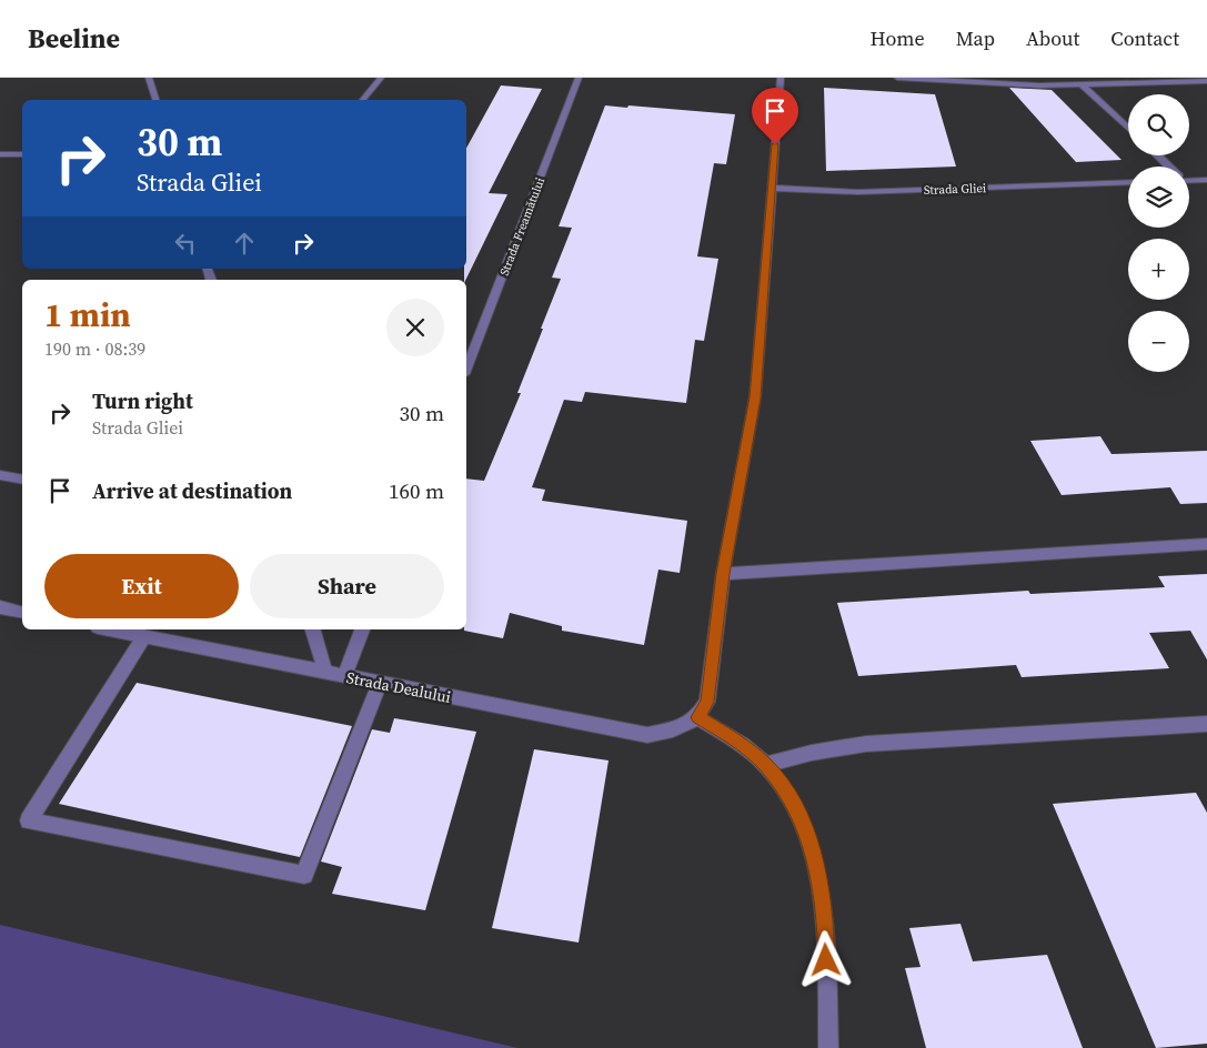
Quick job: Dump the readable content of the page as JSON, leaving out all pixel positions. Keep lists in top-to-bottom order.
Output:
{
  "streets": {
    "street": ["Strada Gliei", "Strada Freamătului", "Strada Dealului"]
  },
  "page": {
    "header": "Beeline",
    "nav": [
      "Home",
      "Map",
      "About",
      "Contact"
    ],
    "map_buttons": ["+", "−"],
    "turn": ["30 m", "Strada Gliei"],
    "heading": ["1 min", "190 m · 08:39"],
    "list": [
      {
        "name": "Turn right",
        "note": "Strada Gliei",
        "value": "30 m"
      },
      {
        "name": "Arrive at destination",
        "value": "160 m"
      }
    ],
    "buttons": ["Exit", "Share"]
  }
}
